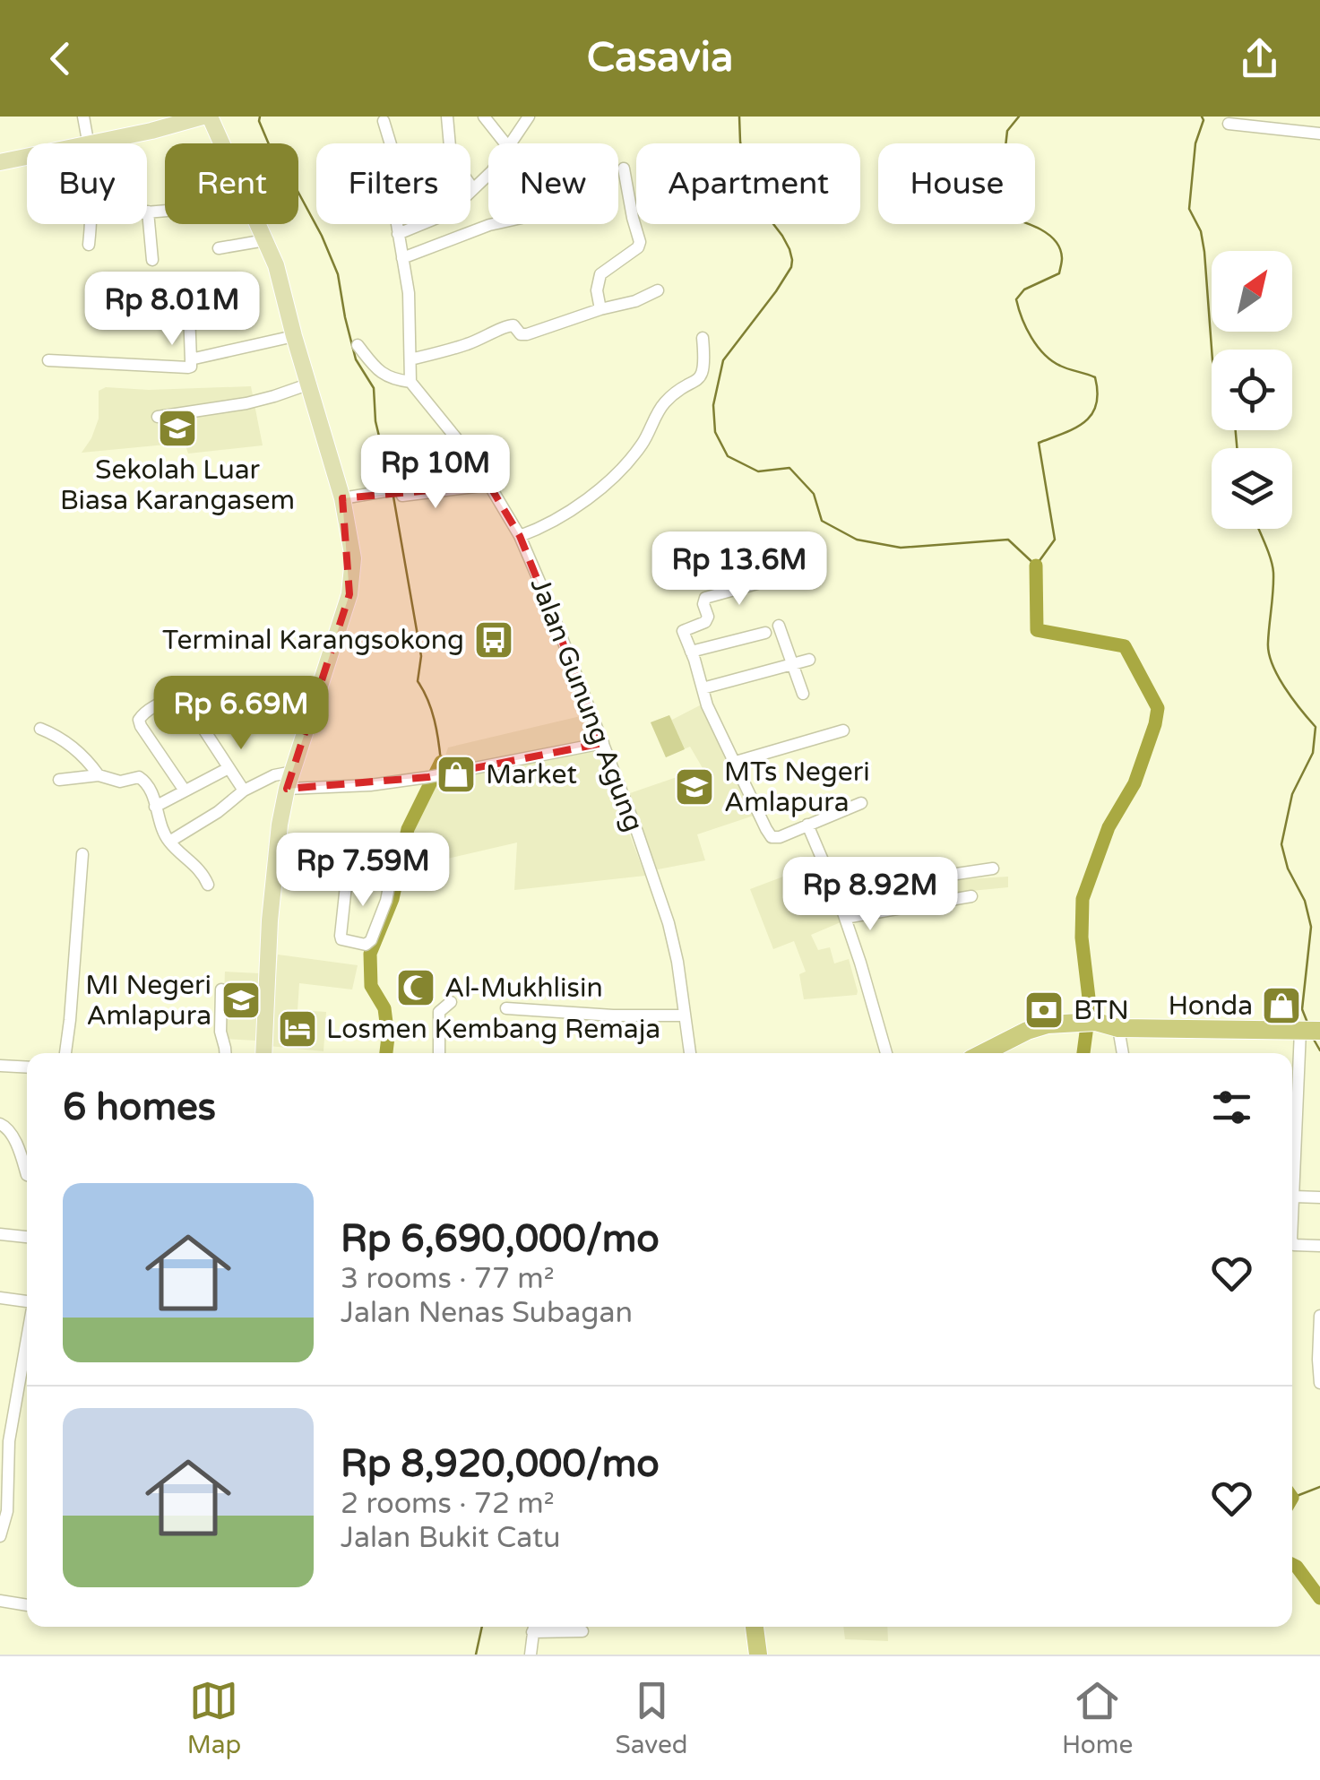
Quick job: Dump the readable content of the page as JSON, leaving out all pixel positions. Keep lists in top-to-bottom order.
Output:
{
  "streets": {
    "street": ["Jalan Gunung Agung"]
  },
  "places": {
    "school or university": ["Sekolah Luar Biasa Karangasem", "MTs Negeri Amlapura", "MI Negeri Amlapura"],
    "bus stop": ["Terminal Karangsokong"],
    "shop": ["Market", "Honda"],
    "mosque": ["Al-Mukhlisin"],
    "bank": ["BTN"],
    "hotel": ["Losmen Kembang Remaja"]
  },
  "north": "top right",
  "page": {
    "header": "Casavia",
    "chip": [
      "Buy",
      "Rent",
      "Filters",
      "New",
      "Apartment",
      "House"
    ],
    "price": [
      "Rp 8.01M",
      "Rp 10M",
      "Rp 13.6M",
      "Rp 6.69M",
      "Rp 7.59M",
      "Rp 8.92M"
    ],
    "heading": "6 homes",
    "list": [
      {
        "name": "Rp 6,690,000/mo",
        "note": "3 rooms · 77 m² · Jalan Nenas Subagan"
      },
      {
        "name": "Rp 8,920,000/mo",
        "note": "2 rooms · 72 m² · Jalan Bukit Catu"
      }
    ],
    "tabs": ["Map", "Saved", "Home"]
  }
}
